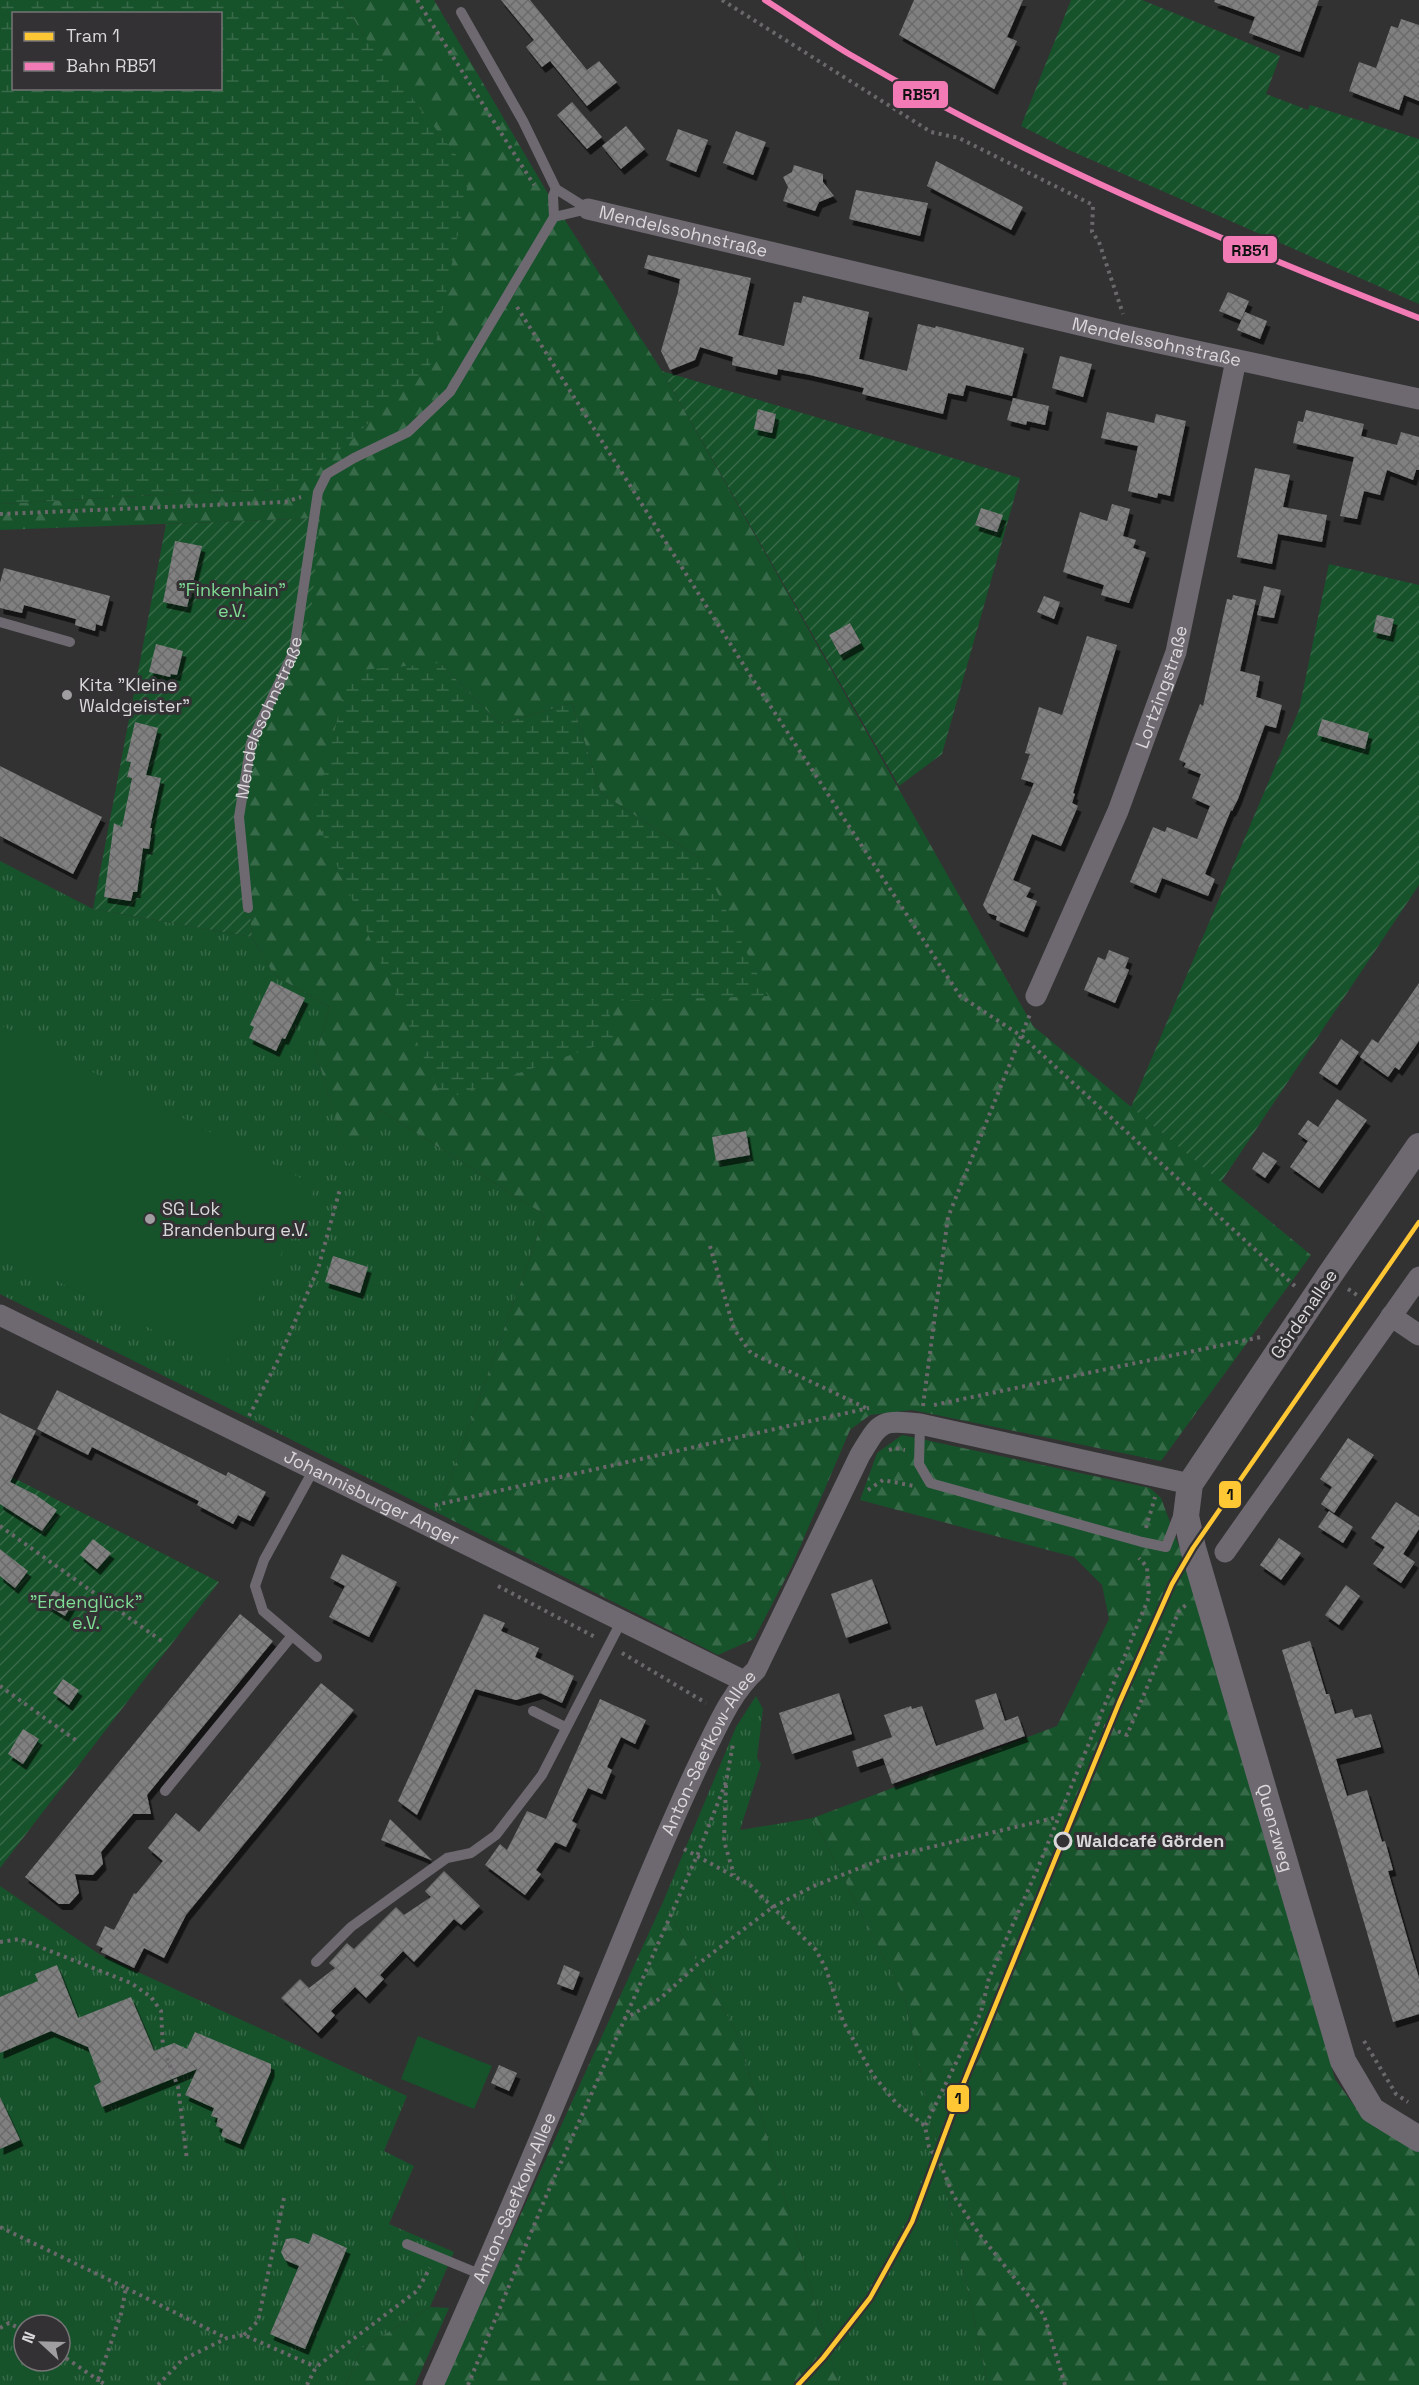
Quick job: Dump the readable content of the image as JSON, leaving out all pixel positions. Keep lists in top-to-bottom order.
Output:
{
  "streets": {
    "street": [
      "Mendelssohnstraße",
      "Lortzingstraße",
      "Gördenallee",
      "Johannisburger Anger",
      "Anton-Saefkow-Allee",
      "Quenzweg"
    ]
  },
  "crossings": [
    ["Mendelssohnstraße", "Lortzingstraße"],
    ["Gördenallee", "Anton-Saefkow-Allee"],
    ["Gördenallee", "Quenzweg"],
    ["Johannisburger Anger", "Anton-Saefkow-Allee"],
    ["Anton-Saefkow-Allee", "Quenzweg"]
  ],
  "parks": ["\"Finkenhain\" e.V.", "\"Erdenglück\" e.V."],
  "places": ["Kita \"Kleine Waldgeister\"", "SG Lok Brandenburg e.V.", "Waldcafé Görden"],
  "lines": ["rail line RB51", "tram line 1"],
  "legend": ["Tram 1", "Bahn RB51"],
  "north": "left"
}
